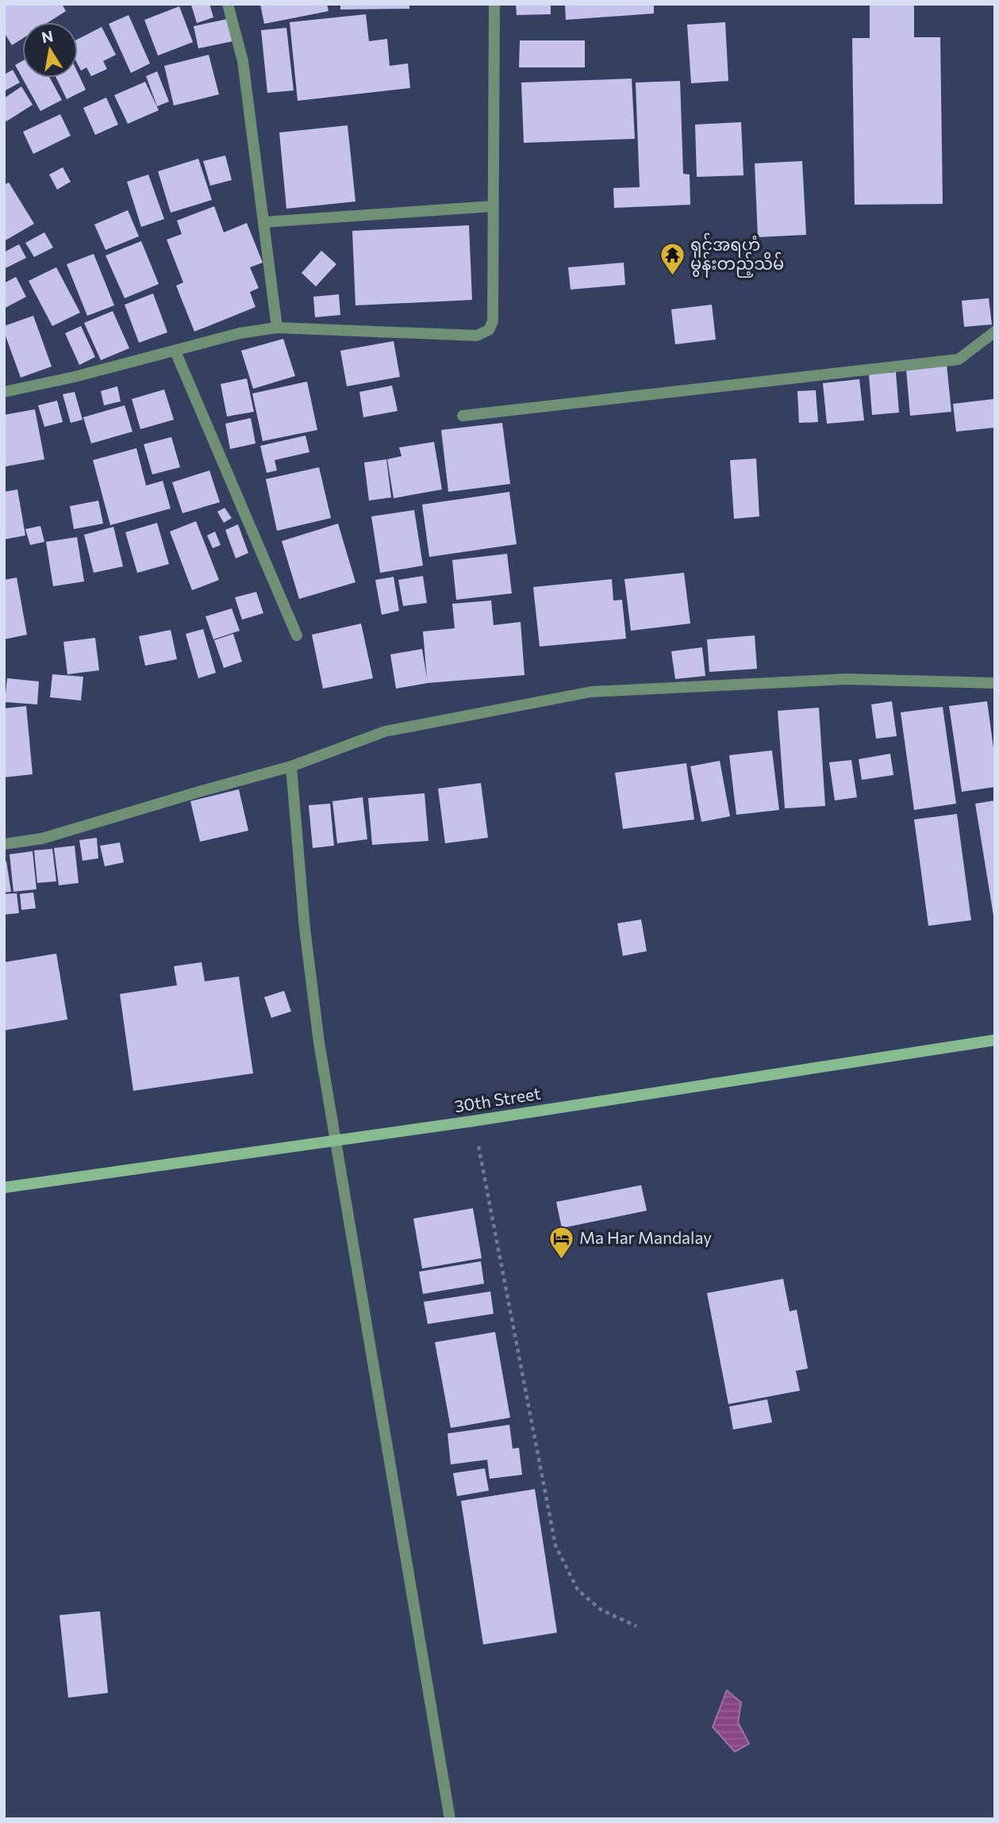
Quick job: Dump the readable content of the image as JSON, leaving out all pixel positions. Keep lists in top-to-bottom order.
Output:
{
  "streets": {
    "main road": ["30th Street"]
  },
  "places": {
    "temple": ["ရှင်အရဟံ မွန်းတည့်သိမ်"],
    "hotel": ["Ma Har Mandalay"]
  },
  "north": "top"
}
